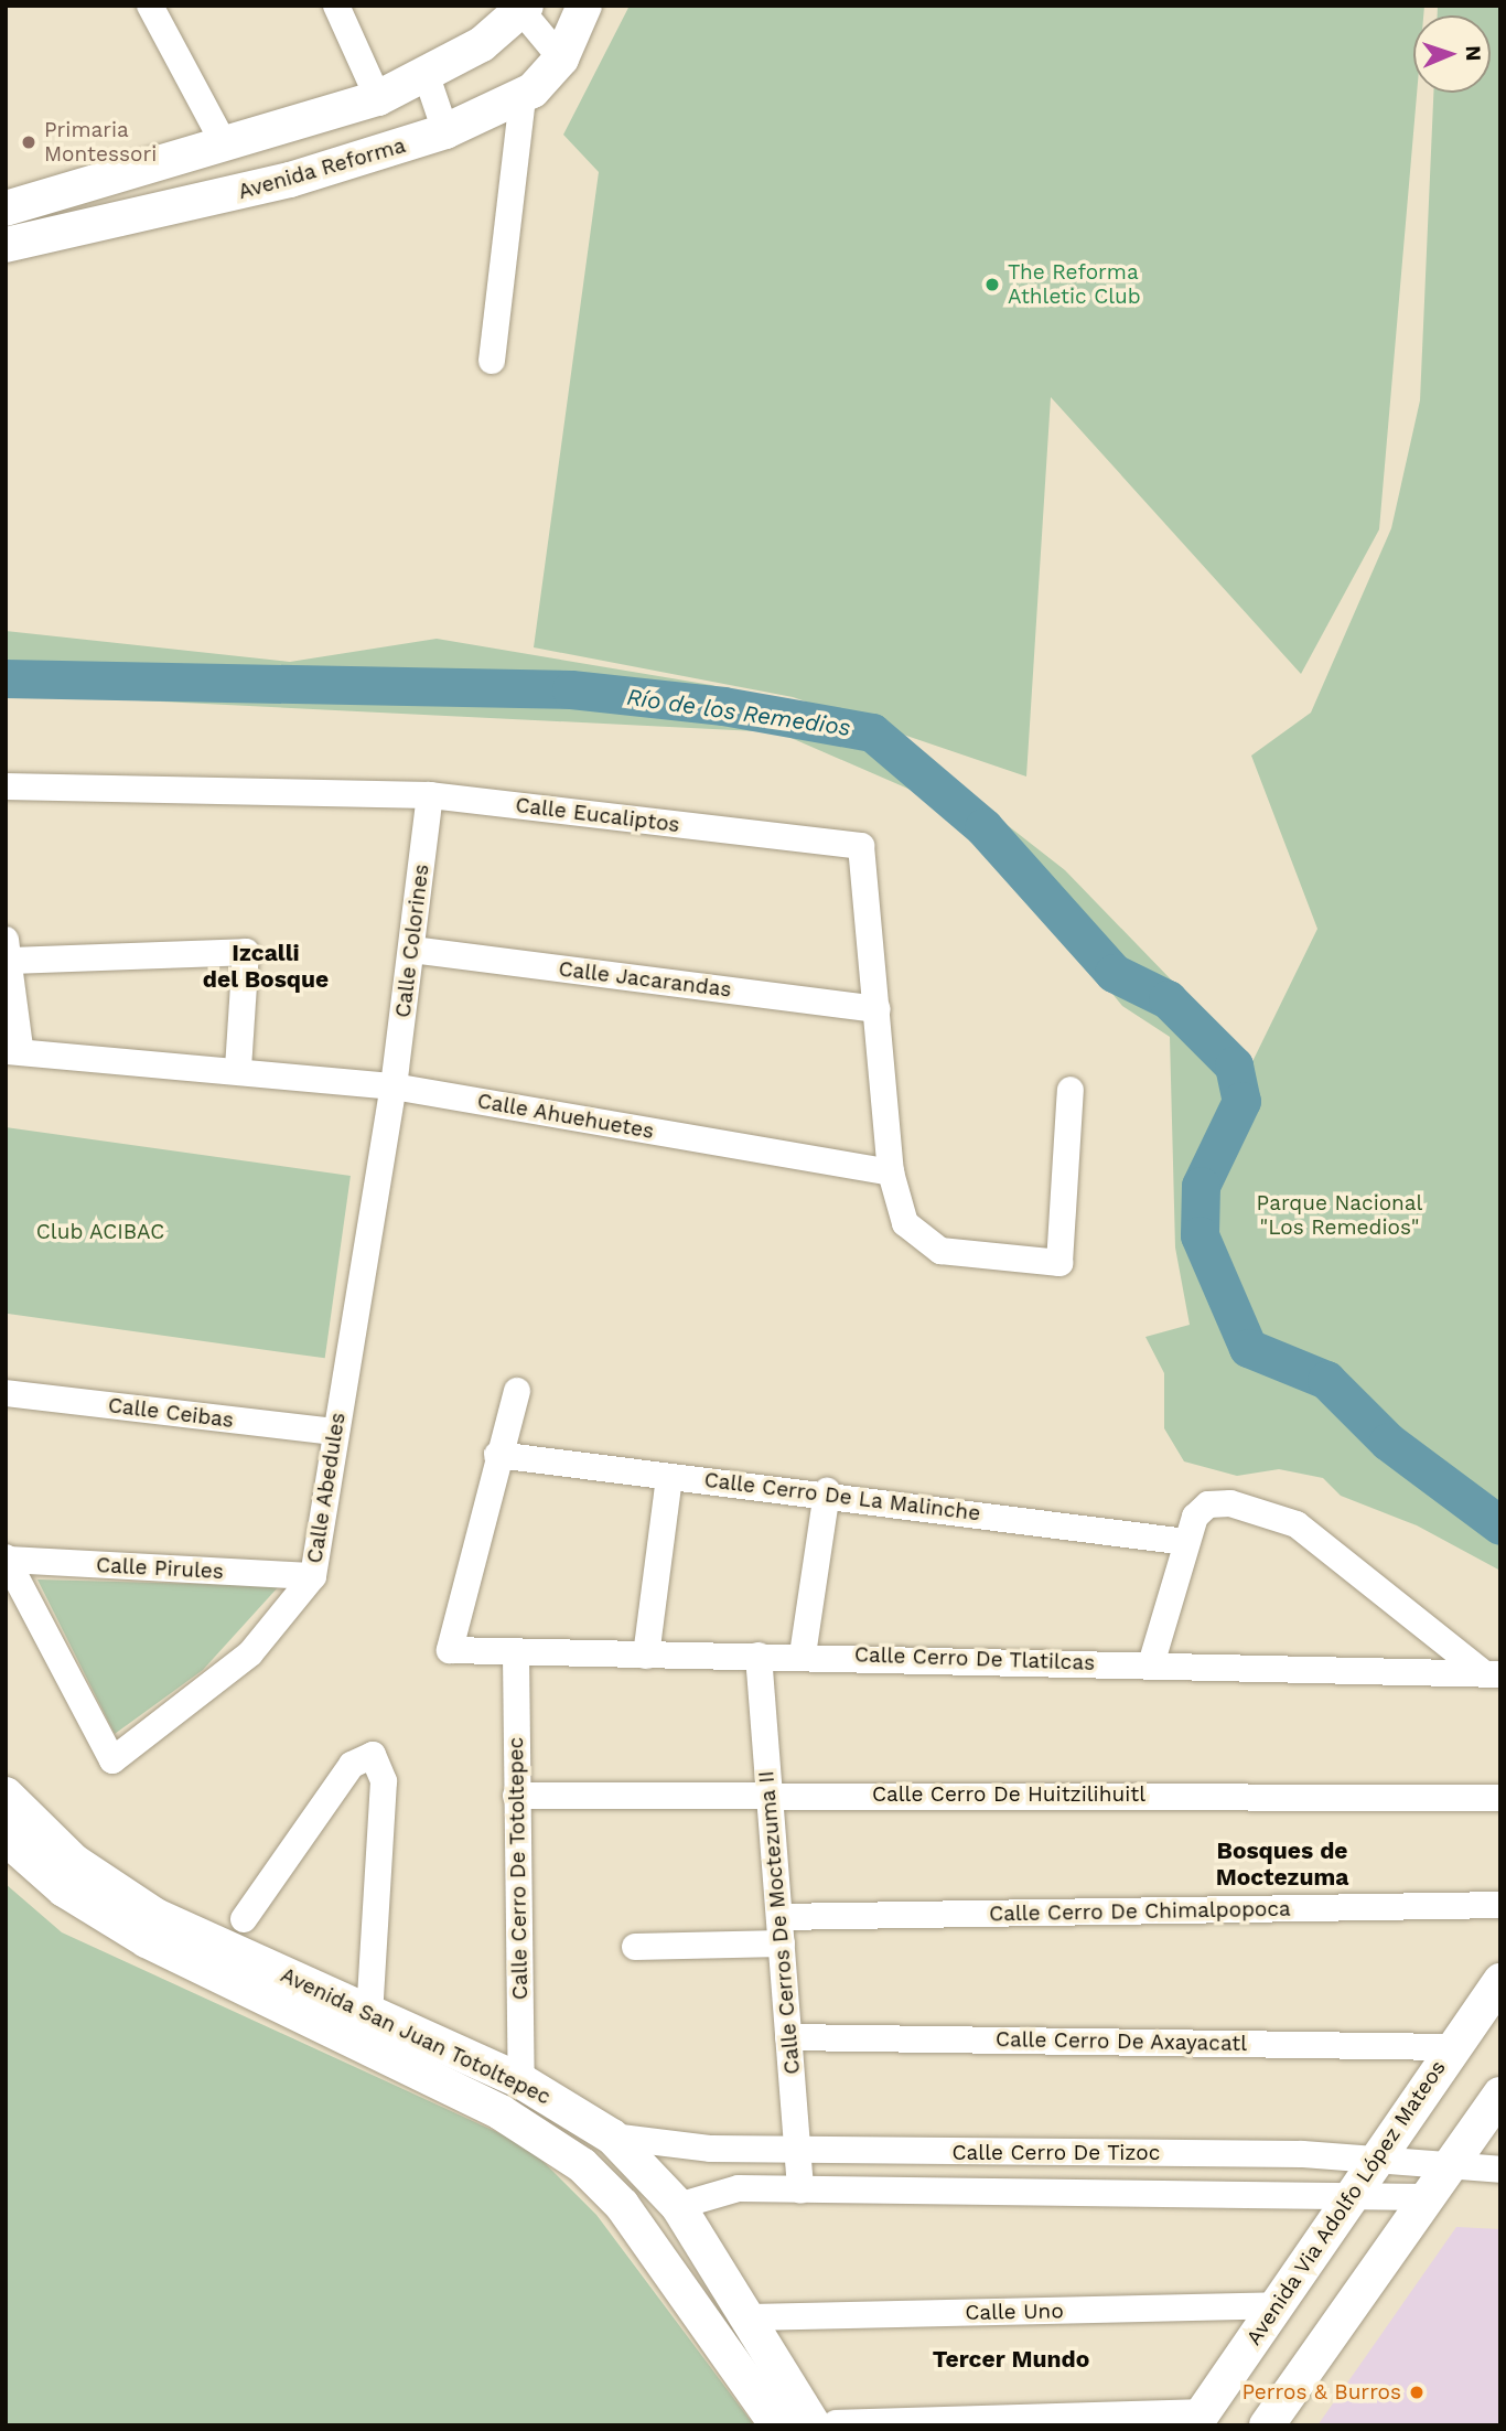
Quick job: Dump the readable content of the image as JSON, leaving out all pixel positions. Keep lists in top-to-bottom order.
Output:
{
  "streets": {
    "main road": ["Avenida Reforma", "Avenida San Juan Totoltepec", "Avenida Via Adolfo López Mateos"],
    "street": [
      "Calle Eucaliptos",
      "Calle Colorines",
      "Calle Jacarandas",
      "Calle Ahuehuetes",
      "Calle Ceibas",
      "Calle Abedules",
      "Calle Cerro De La Malinche",
      "Calle Pirules",
      "Calle Cerro De Tlatilcas",
      "Calle Cerro De Huitzilihuitl",
      "Calle Cerro De Totoltepec",
      "Calle Cerro De Chimalpopoca",
      "Calle Cerros De Moctezuma II",
      "Calle Cerro De Axayacatl",
      "Calle Cerro De Tizoc",
      "Calle Uno"
    ]
  },
  "crossings": [
    ["Calle Eucaliptos", "Calle Colorines"],
    ["Calle Eucaliptos", "Calle Jacarandas"],
    ["Calle Eucaliptos", "Calle Ahuehuetes"],
    ["Calle Colorines", "Calle Jacarandas"],
    ["Calle Colorines", "Calle Ahuehuetes"],
    ["Calle Colorines", "Calle Abedules"],
    ["Calle Ahuehuetes", "Calle Abedules"],
    ["Calle Ceibas", "Calle Abedules"],
    ["Calle Abedules", "Calle Pirules"],
    ["Calle Cerro De La Malinche", "Calle Cerro De Tlatilcas"],
    ["Calle Cerro De Tlatilcas", "Calle Cerro De Totoltepec"],
    ["Calle Cerro De Tlatilcas", "Calle Cerros De Moctezuma II"],
    ["Calle Cerro De Huitzilihuitl", "Calle Cerro De Totoltepec"],
    ["Calle Cerro De Huitzilihuitl", "Calle Cerros De Moctezuma II"],
    ["Calle Cerro De Totoltepec", "Avenida San Juan Totoltepec"],
    ["Calle Cerro De Chimalpopoca", "Calle Cerros De Moctezuma II"],
    ["Calle Cerros De Moctezuma II", "Calle Cerro De Axayacatl"],
    ["Calle Cerros De Moctezuma II", "Calle Cerro De Tizoc"],
    ["Avenida San Juan Totoltepec", "Calle Cerro De Tizoc"],
    ["Avenida San Juan Totoltepec", "Calle Uno"],
    ["Calle Cerro De Axayacatl", "Avenida Via Adolfo López Mateos"],
    ["Calle Cerro De Tizoc", "Avenida Via Adolfo López Mateos"],
    ["Avenida Via Adolfo López Mateos", "Calle Uno"]
  ],
  "districts": ["Izcalli del Bosque", "Bosques de Moctezuma", "Tercer Mundo"],
  "water": ["Río de los Remedios"],
  "parks": ["Parque Nacional \"Los Remedios\"", "Club ACIBAC"],
  "places": ["Primaria Montessori", "The Reforma Athletic Club", "Perros & Burros"],
  "north": "right"
}
